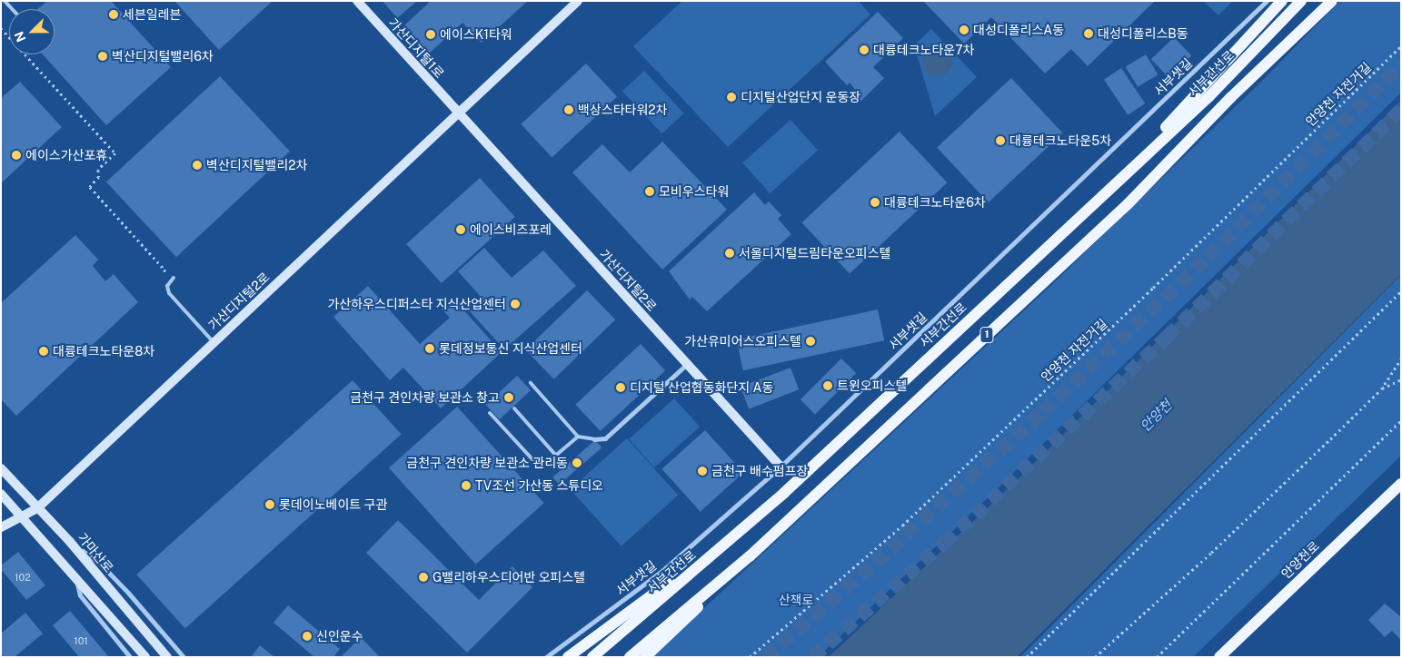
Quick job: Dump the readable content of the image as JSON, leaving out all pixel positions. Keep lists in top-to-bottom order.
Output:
{
  "streets": {
    "main road": ["서부간선로", "1", "안양천로"],
    "street": [
      "가산디지털1로",
      "서부샛길",
      "가산디지털2로",
      "가마산로"
    ],
    "path": ["안양천 자전거길"]
  },
  "crossings": [
    ["가산디지털1로", "가산디지털2로"],
    ["서부샛길", "가산디지털2로"],
    ["가산디지털2로", "가마산로"]
  ],
  "water": ["안양천"],
  "parks": ["산책로"],
  "places": [
    "세븐일레븐",
    "대성디폴리스A동",
    "대성디폴리스B동",
    "에이스K1타워",
    "대륭테크노타운7차",
    "벽산디지털밸리6차",
    "디지털산업단지 운동장",
    "백상스타타워2차",
    "대륭테크노타운5차",
    "에이스가산포휴",
    "벽산디지털밸리2차",
    "모비우스타워",
    "대륭테크노타운6차",
    "에이스비즈포레",
    "서울디지털드림타운오피스텔",
    "가산하우스디퍼스타 지식산업센터",
    "가산유미어스오피스텔",
    "롯데정보통신 지식산업센터",
    "대륭테크노타운8차",
    "트윈오피스텔",
    "디지털 산업협동화단지 A동",
    "금천구 견인차량 보관소 창고",
    "금천구 견인차량 보관소 관리동",
    "금천구 배수펌프장",
    "TV조선 가산동 스튜디오",
    "롯데이노베이트 구관",
    "G밸리하우스디어반 오피스텔",
    "신인운수"
  ],
  "house_numbers": ["102", "101"],
  "north": "bottom left"
}
